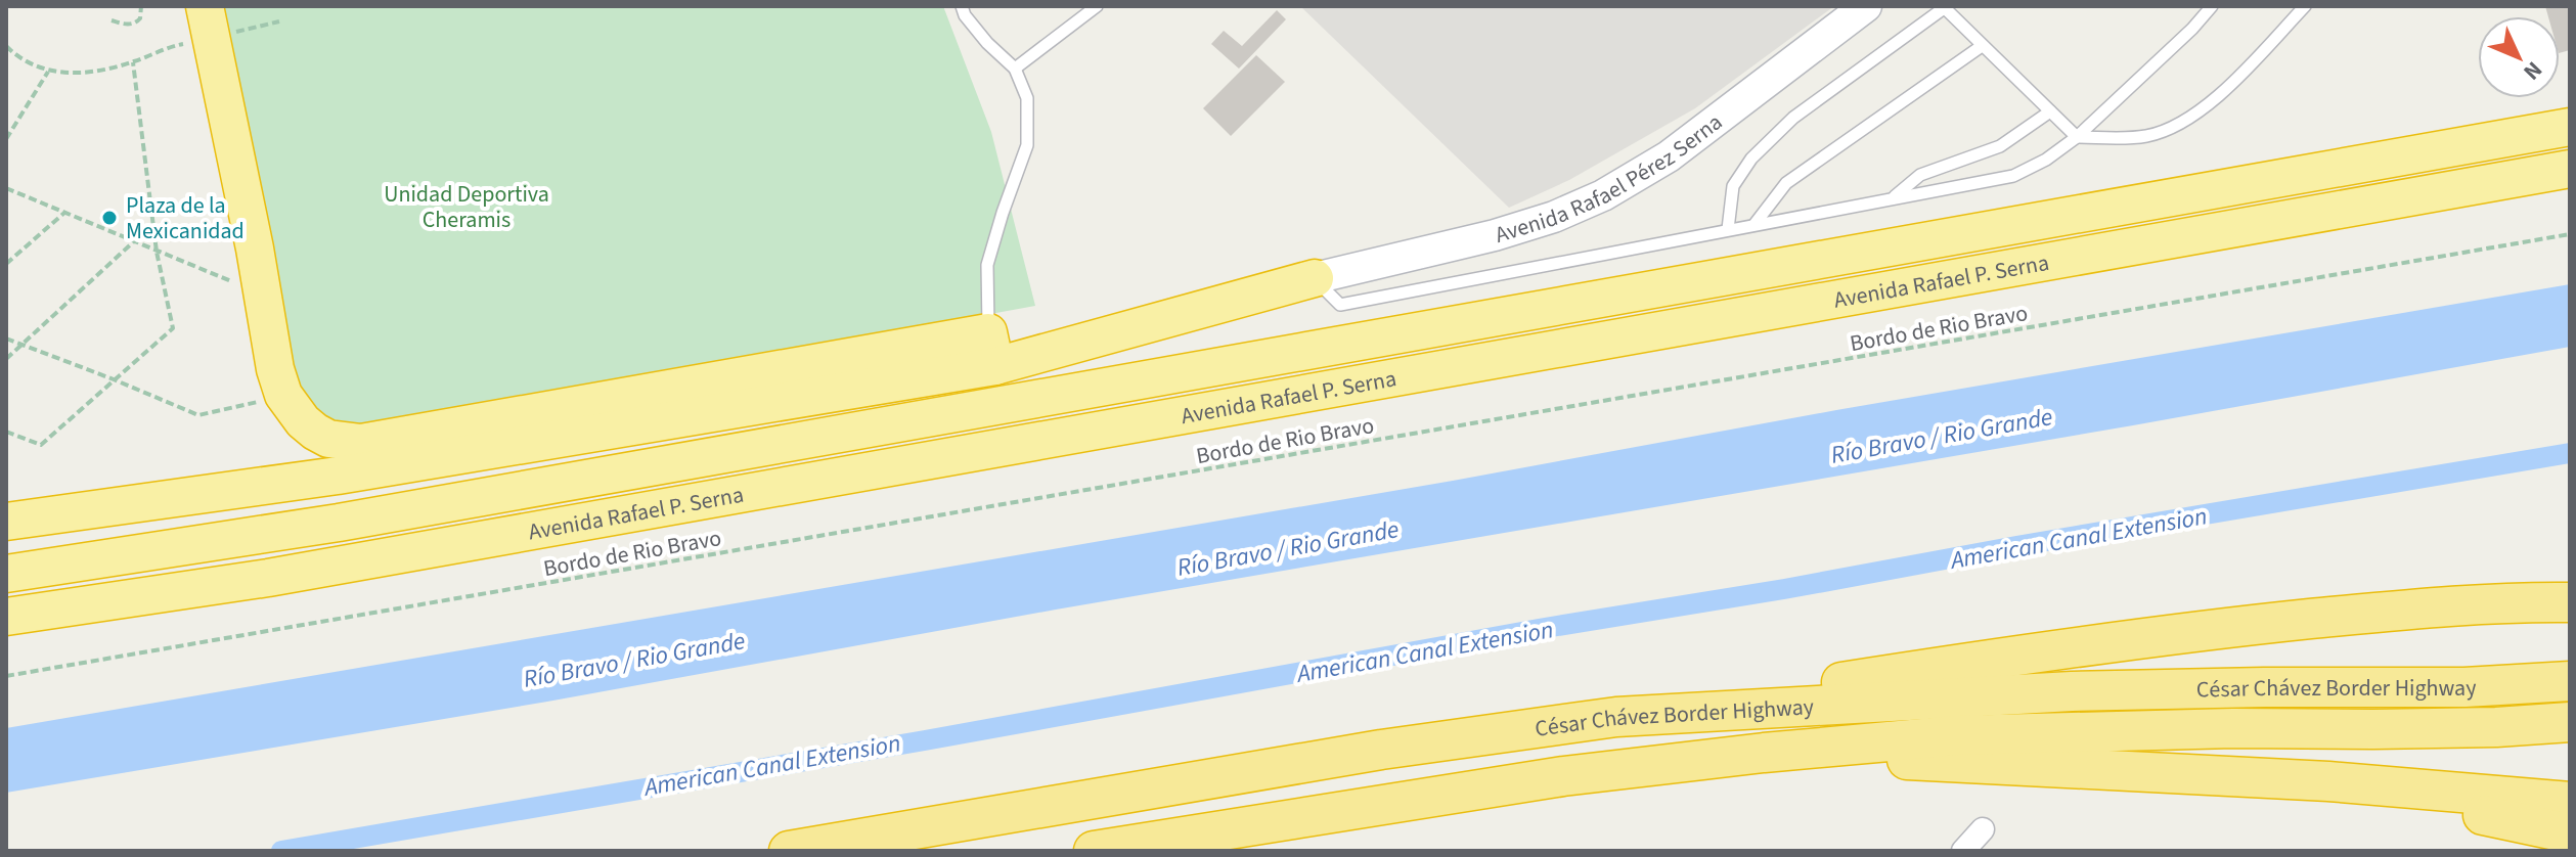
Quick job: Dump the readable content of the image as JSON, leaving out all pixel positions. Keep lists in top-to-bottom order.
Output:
{
  "streets": {
    "highway": ["Avenida Rafael P. Serna", "César Chávez Border Highway"],
    "main road": ["Avenida Rafael Pérez Serna"],
    "path": ["Bordo de Rio Bravo"]
  },
  "water": ["Río Bravo / Rio Grande", "American Canal Extension"],
  "parks": ["Unidad Deportiva Cheramis"],
  "places": ["Plaza de la Mexicanidad"],
  "north": "bottom right"
}
